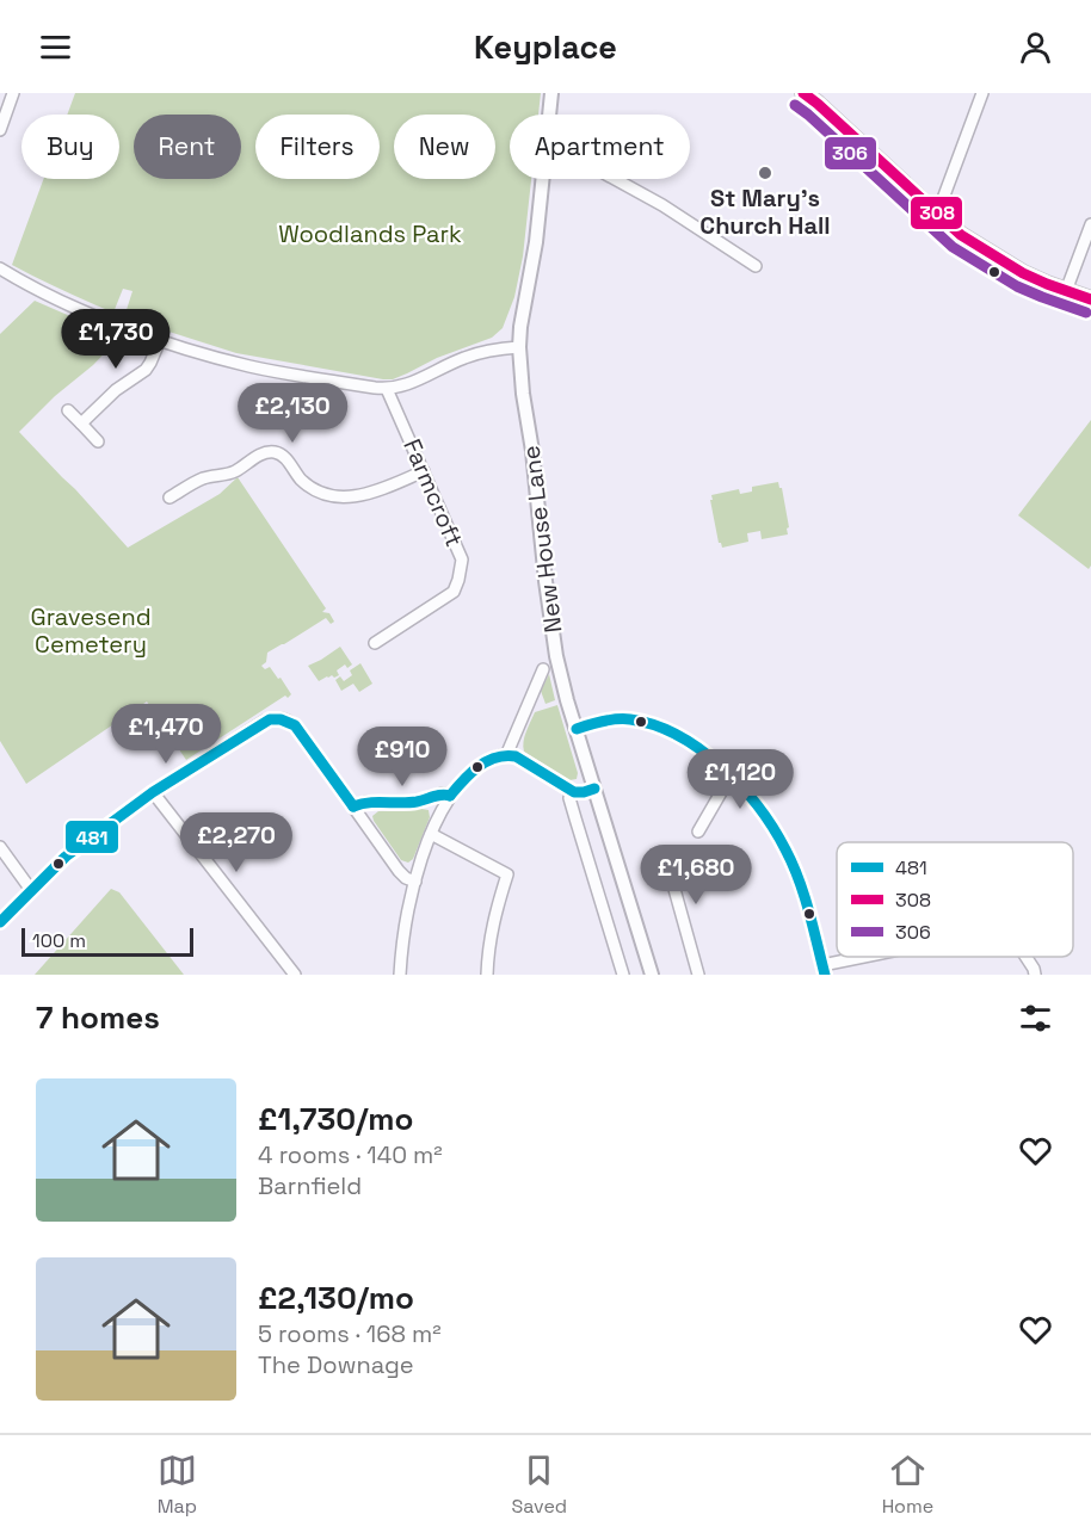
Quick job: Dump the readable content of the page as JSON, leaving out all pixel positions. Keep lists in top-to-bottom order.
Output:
{
  "streets": {
    "street": ["Farmcroft", "New House Lane"]
  },
  "parks": ["Woodlands Park", "Gravesend Cemetery"],
  "places": ["St Mary's Church Hall"],
  "lines": ["transit line 308", "transit line 306", "transit line 481"],
  "legend": ["481", "308", "306"],
  "scale_bar": "100 m",
  "page": {
    "header": "Keyplace",
    "chip": [
      "Buy",
      "Rent",
      "Filters",
      "New",
      "Apartment"
    ],
    "price": [
      "£1,730",
      "£2,130",
      "£1,470",
      "£910",
      "£1,120",
      "£2,270",
      "£1,680"
    ],
    "scale": "100 m",
    "heading": "7 homes",
    "list": [
      {
        "name": "£1,730/mo",
        "note": "4 rooms · 140 m² · Barnfield"
      },
      {
        "name": "£2,130/mo",
        "note": "5 rooms · 168 m² · The Downage"
      }
    ],
    "tabs": ["Map", "Saved", "Home"]
  }
}
